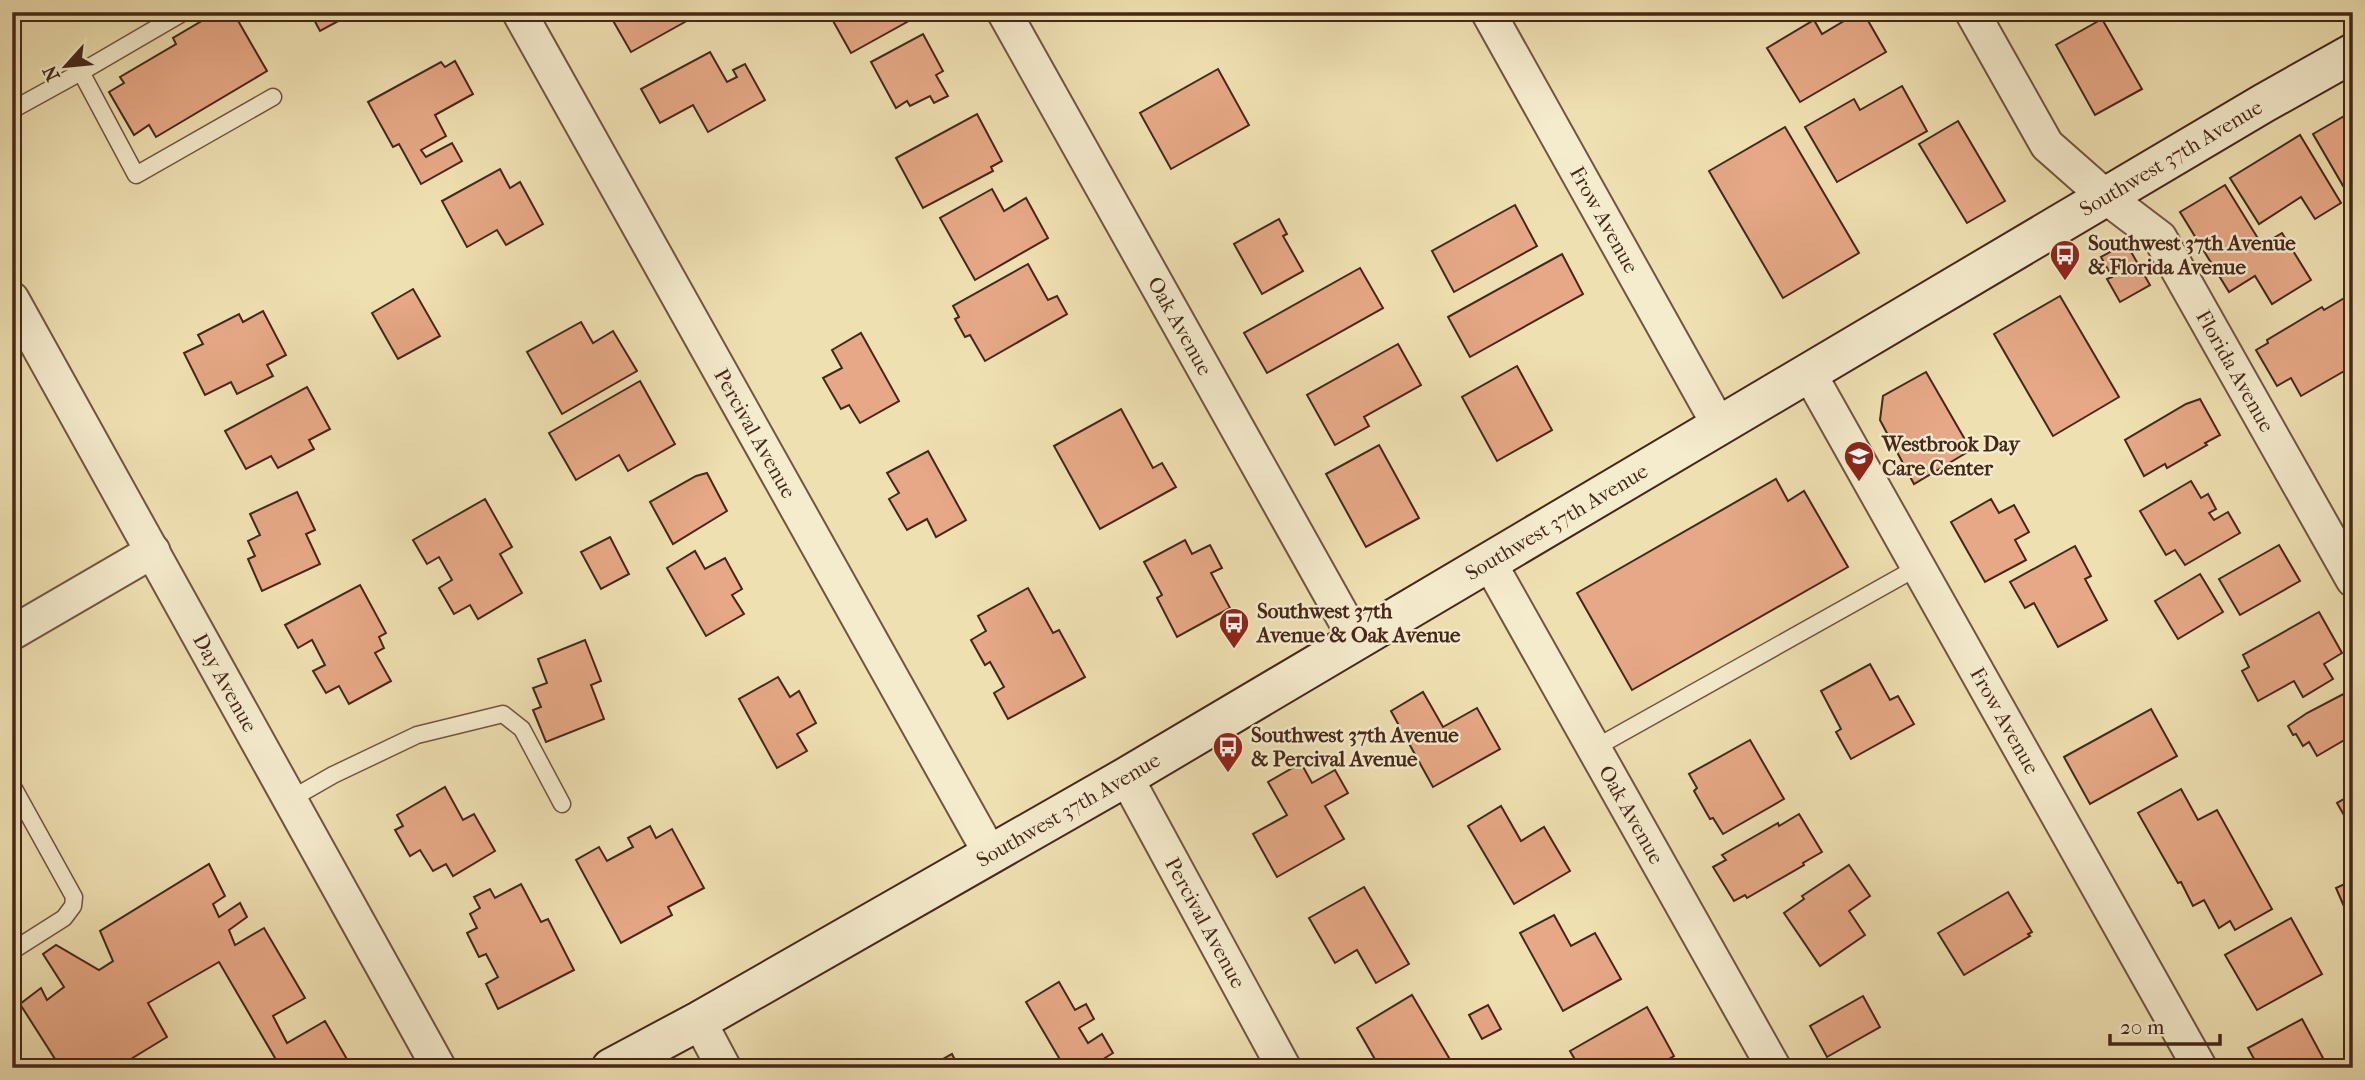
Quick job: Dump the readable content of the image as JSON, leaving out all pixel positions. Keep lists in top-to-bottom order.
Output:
{
  "streets": {
    "main road": ["Southwest 37th Avenue"],
    "street": [
      "Frow Avenue",
      "Oak Avenue",
      "Florida Avenue",
      "Percival Avenue",
      "Day Avenue"
    ]
  },
  "crossings": [
    ["Southwest 37th Avenue", "Frow Avenue"],
    ["Southwest 37th Avenue", "Oak Avenue"],
    ["Southwest 37th Avenue", "Florida Avenue"],
    ["Southwest 37th Avenue", "Percival Avenue"]
  ],
  "places": {
    "bus stop": ["Southwest 37th Avenue & Florida Avenue", "Southwest 37th Avenue & Oak Avenue", "Southwest 37th Avenue & Percival Avenue"],
    "school or university": ["Westbrook Day Care Center"]
  },
  "scale_bar": "20 m",
  "north": "bottom left"
}
